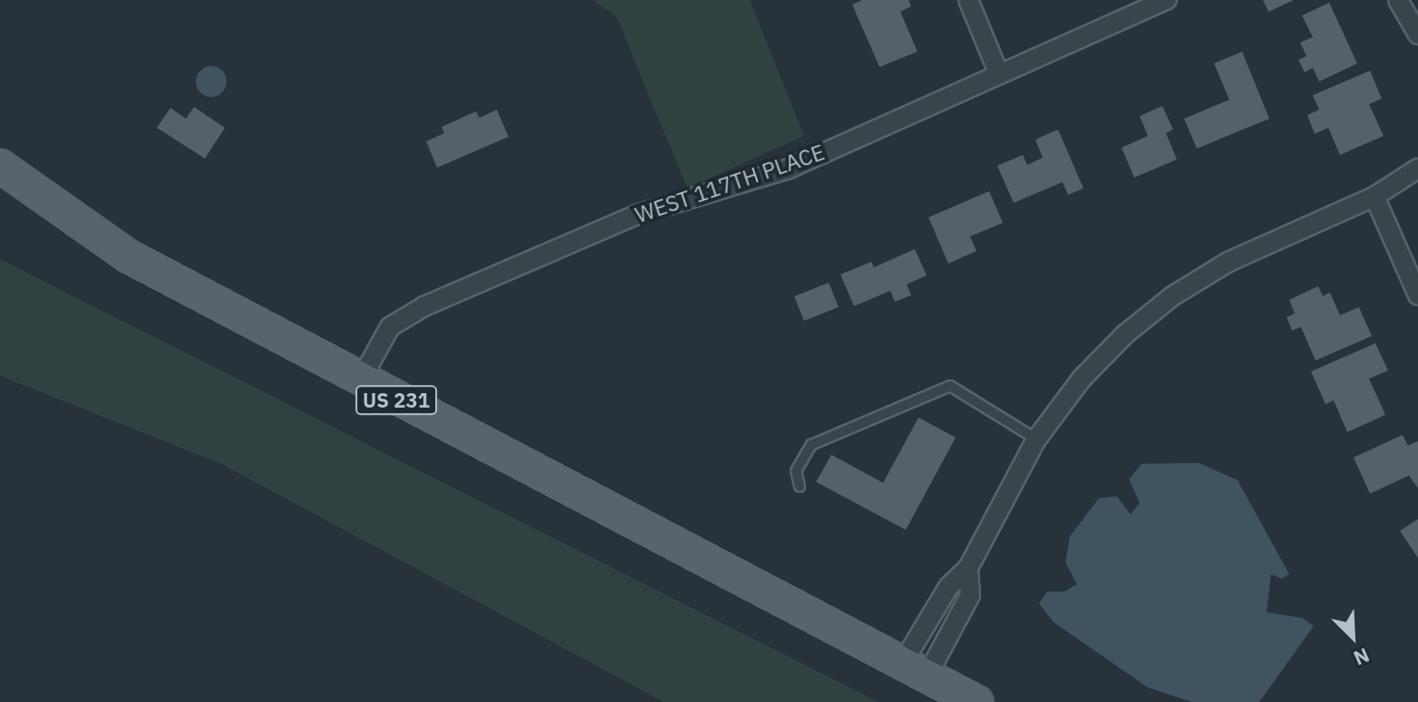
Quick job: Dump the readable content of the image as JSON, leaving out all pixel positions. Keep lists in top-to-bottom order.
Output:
{
  "streets": {
    "main road": ["US 231"],
    "street": ["WEST 117TH PLACE"]
  },
  "crossings": [
    ["WEST 117TH PLACE", "US 231"]
  ],
  "north": "bottom right"
}
